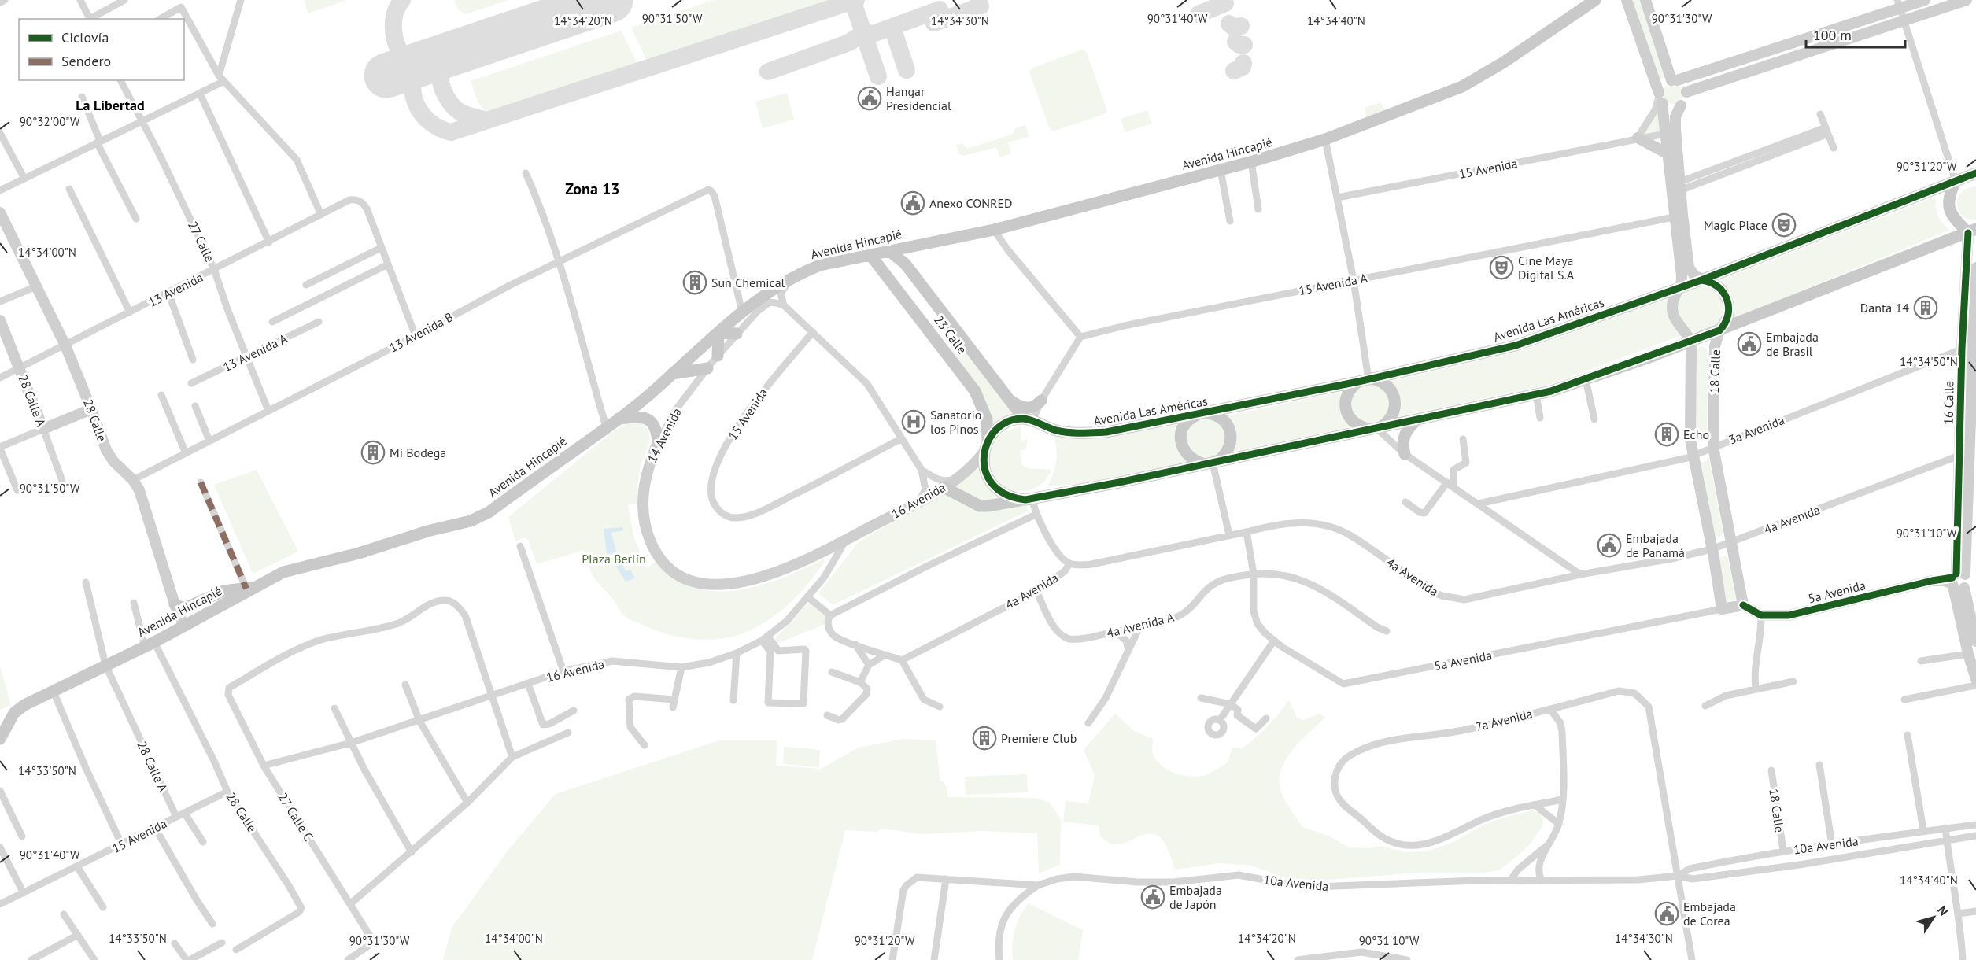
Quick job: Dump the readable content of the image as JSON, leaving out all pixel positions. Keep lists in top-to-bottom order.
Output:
{
  "streets": {
    "main road": ["Avenida Hincapié", "Avenida Las Américas", "23 Calle"],
    "street": [
      "15 Avenida",
      "27 Calle",
      "15 Avenida A",
      "13 Avenida",
      "13 Avenida B",
      "13 Avenida A",
      "18 Calle",
      "28 Calle A",
      "16 Calle",
      "28 Calle",
      "3a Avenida",
      "14 Avenida",
      "16 Avenida",
      "4a Avenida",
      "5a Avenida",
      "4a Avenida A",
      "7a Avenida",
      "27 Calle C",
      "10a Avenida"
    ]
  },
  "crossings": [
    ["Avenida Hincapié", "13 Avenida B"],
    ["Avenida Hincapié", "23 Calle"],
    ["Avenida Hincapié", "28 Calle A"],
    ["Avenida Hincapié", "28 Calle"],
    ["15 Avenida", "18 Calle"],
    ["15 Avenida", "28 Calle A"],
    ["15 Avenida", "28 Calle"],
    ["27 Calle", "13 Avenida"],
    ["27 Calle", "13 Avenida B"],
    ["27 Calle", "13 Avenida A"],
    ["15 Avenida A", "18 Calle"],
    ["13 Avenida", "28 Calle A"],
    ["13 Avenida", "28 Calle"],
    ["Avenida Las Américas", "23 Calle"],
    ["Avenida Las Américas", "18 Calle"],
    ["13 Avenida B", "28 Calle"],
    ["23 Calle", "16 Avenida"],
    ["18 Calle", "3a Avenida"],
    ["18 Calle", "4a Avenida"],
    ["18 Calle", "5a Avenida"],
    ["18 Calle", "10a Avenida"],
    ["16 Calle", "3a Avenida"],
    ["16 Calle", "4a Avenida"],
    ["16 Calle", "5a Avenida"],
    ["14 Avenida", "16 Avenida"],
    ["16 Avenida", "27 Calle C"],
    ["4a Avenida", "5a Avenida"],
    ["4a Avenida", "4a Avenida A"],
    ["5a Avenida", "4a Avenida A"],
    ["7a Avenida", "10a Avenida"]
  ],
  "districts": ["La Libertad", "Zona 13"],
  "parks": ["Plaza Berlín"],
  "places": {
    "public building": [
      "Hangar Presidencial",
      "Anexo CONRED",
      "Embajada de Brasil",
      "Embajada de Panamá",
      "Embajada de Japón",
      "Embajada de Corea"
    ],
    "theatre": ["Magic Place", "Cine Maya Digital S.A"],
    "building": [
      "Sun Chemical",
      "Danta 14",
      "Echo",
      "Mi Bodega",
      "Premiere Club"
    ],
    "hospital": ["Sanatorio los Pinos"]
  },
  "legend": ["Ciclovía", "Sendero"],
  "scale_bar": "100 m",
  "north": "top right",
  "coordinates": [
    "90°31'30\"W",
    "90°31'50\"W",
    "90°31'40\"W",
    "14°34'20\"N",
    "14°34'30\"N",
    "14°34'40\"N",
    "90°32'00\"W",
    "90°31'20\"W",
    "14°34'00\"N",
    "14°34'50\"N",
    "90°31'10\"W",
    "14°33'50\"N"
  ]
}
